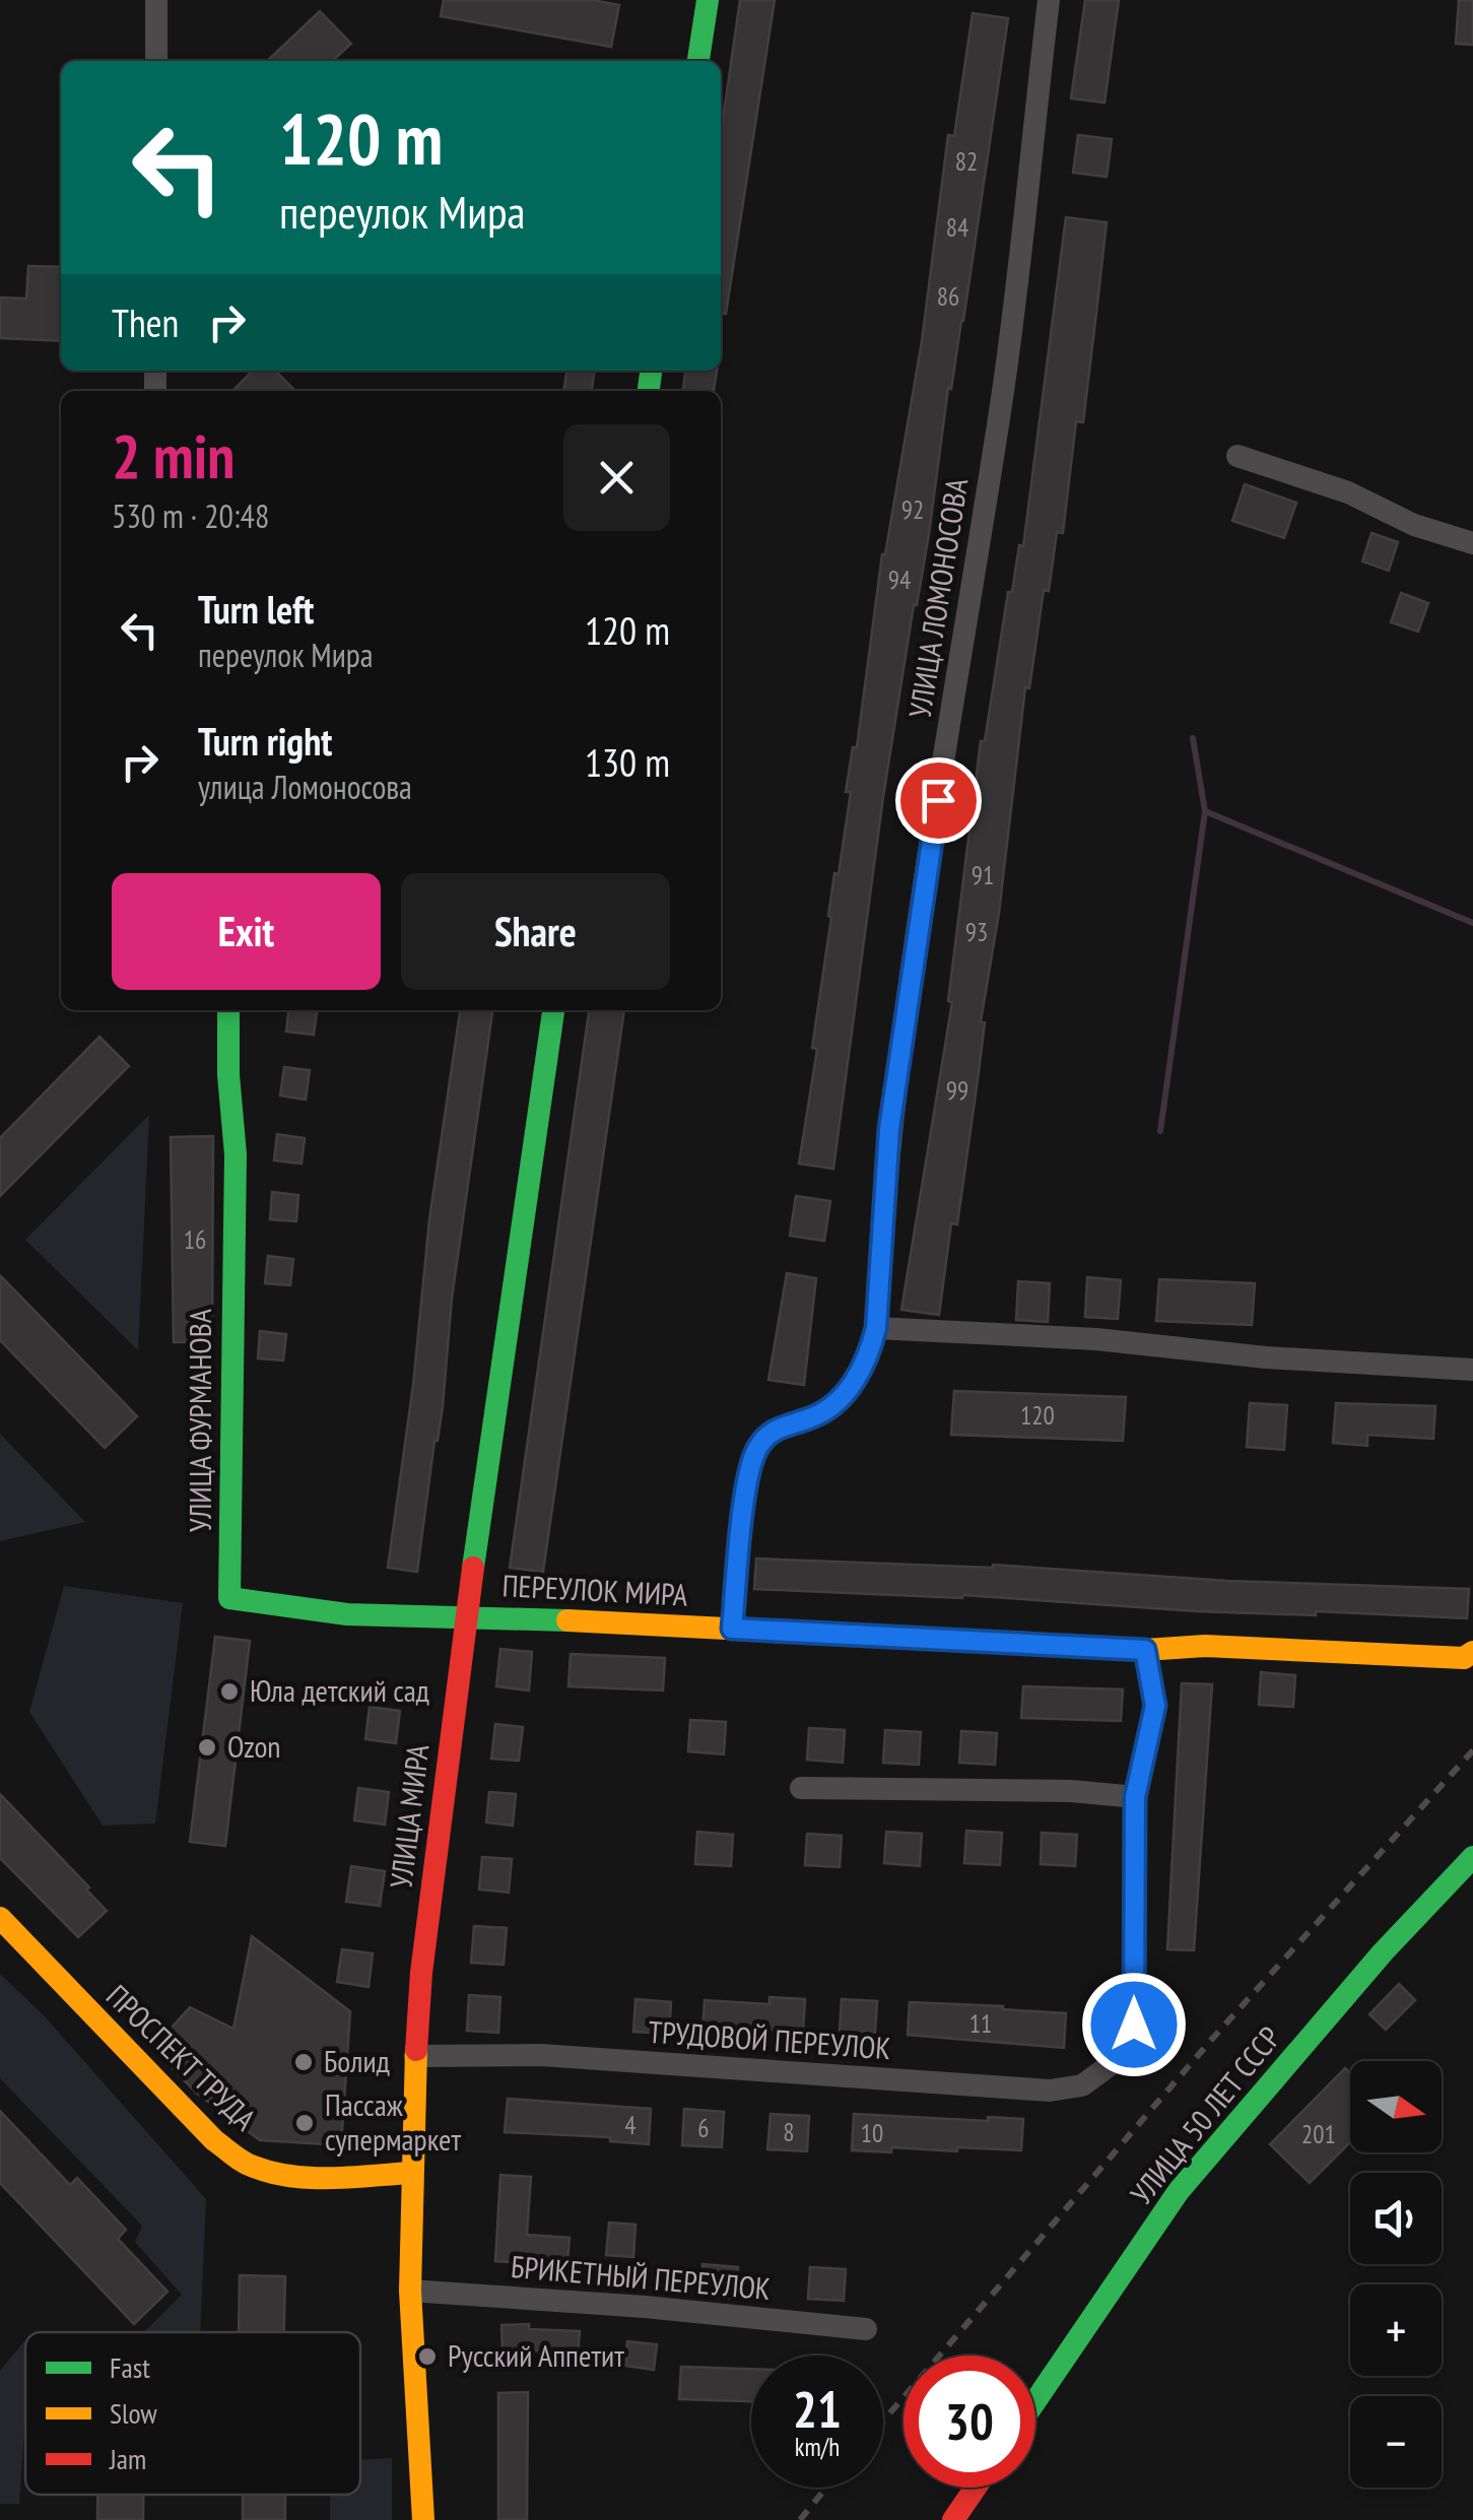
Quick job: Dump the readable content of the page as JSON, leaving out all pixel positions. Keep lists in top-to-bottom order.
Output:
{
  "streets": {
    "street": [
      "УЛИЦА ЛОМОНОСОВА",
      "УЛИЦА ФУРМАНОВА",
      "ПЕРЕУЛОК МИРА",
      "УЛИЦА МИРА",
      "ТРУДОВОЙ ПЕРЕУЛОК",
      "ПРОСПЕКТ ТРУДА",
      "УЛИЦА 50 ЛЕТ СССР",
      "БРИКЕТНЫЙ ПЕРЕУЛОК"
    ]
  },
  "crossings": [
    ["УЛИЦА ЛОМОНОСОВА", "ПЕРЕУЛОК МИРА"],
    ["УЛИЦА ФУРМАНОВА", "ПЕРЕУЛОК МИРА"],
    ["УЛИЦА ФУРМАНОВА", "УЛИЦА МИРА"],
    ["ПЕРЕУЛОК МИРА", "УЛИЦА МИРА"],
    ["УЛИЦА МИРА", "ТРУДОВОЙ ПЕРЕУЛОК"],
    ["УЛИЦА МИРА", "ПРОСПЕКТ ТРУДА"],
    ["УЛИЦА МИРА", "БРИКЕТНЫЙ ПЕРЕУЛОК"]
  ],
  "places": [
    "Юла детский сад",
    "Ozon",
    "Болид",
    "Пассаж супермаркет",
    "Русский Аппетит"
  ],
  "house_numbers": [
    "82",
    "84",
    "86",
    "92",
    "94",
    "91",
    "93",
    "99",
    "16",
    "120",
    "11",
    "4",
    "6",
    "8",
    "10",
    "201"
  ],
  "legend": ["Fast", "Slow", "Jam"],
  "north": "right",
  "page": {
    "turn": ["120 m", "переулок Мира"],
    "then": "Then",
    "heading": ["2 min", "530 m · 20:48"],
    "list": [
      {
        "name": "Turn left",
        "note": "переулок Мира",
        "value": "120 m"
      },
      {
        "name": "Turn right",
        "note": "улица Ломоносова",
        "value": "130 m"
      }
    ],
    "buttons": ["Exit", "Share"],
    "map_buttons": ["+", "−"],
    "speed": "21 km/h",
    "limit": "30"
  }
}
